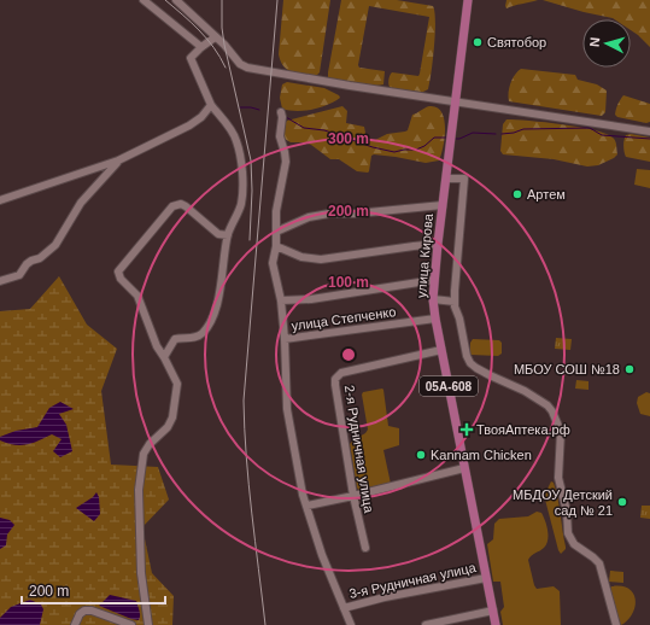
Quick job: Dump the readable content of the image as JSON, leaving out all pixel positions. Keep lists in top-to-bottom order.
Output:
{
  "streets": {
    "main road": ["улица Кирова", "05А-608"],
    "street": ["улица Степченко", "2-я Рудничная улица", "3-я Рудничная улица"]
  },
  "crossings": [
    ["улица Кирова", "улица Степченко"],
    ["улица Кирова", "2-я Рудничная улица"],
    ["улица Кирова", "3-я Рудничная улица"]
  ],
  "places": {
    "other": [
      "Святобор",
      "Артем",
      "МБОУ СОШ №18",
      "Kannam Chicken",
      "МБДОУ Детский сад № 21"
    ],
    "health": ["ТвояАптека.рф"]
  },
  "scale_bar": "200 m",
  "north": "left",
  "rings": ["300 m", "200 m", "100 m"]
}
